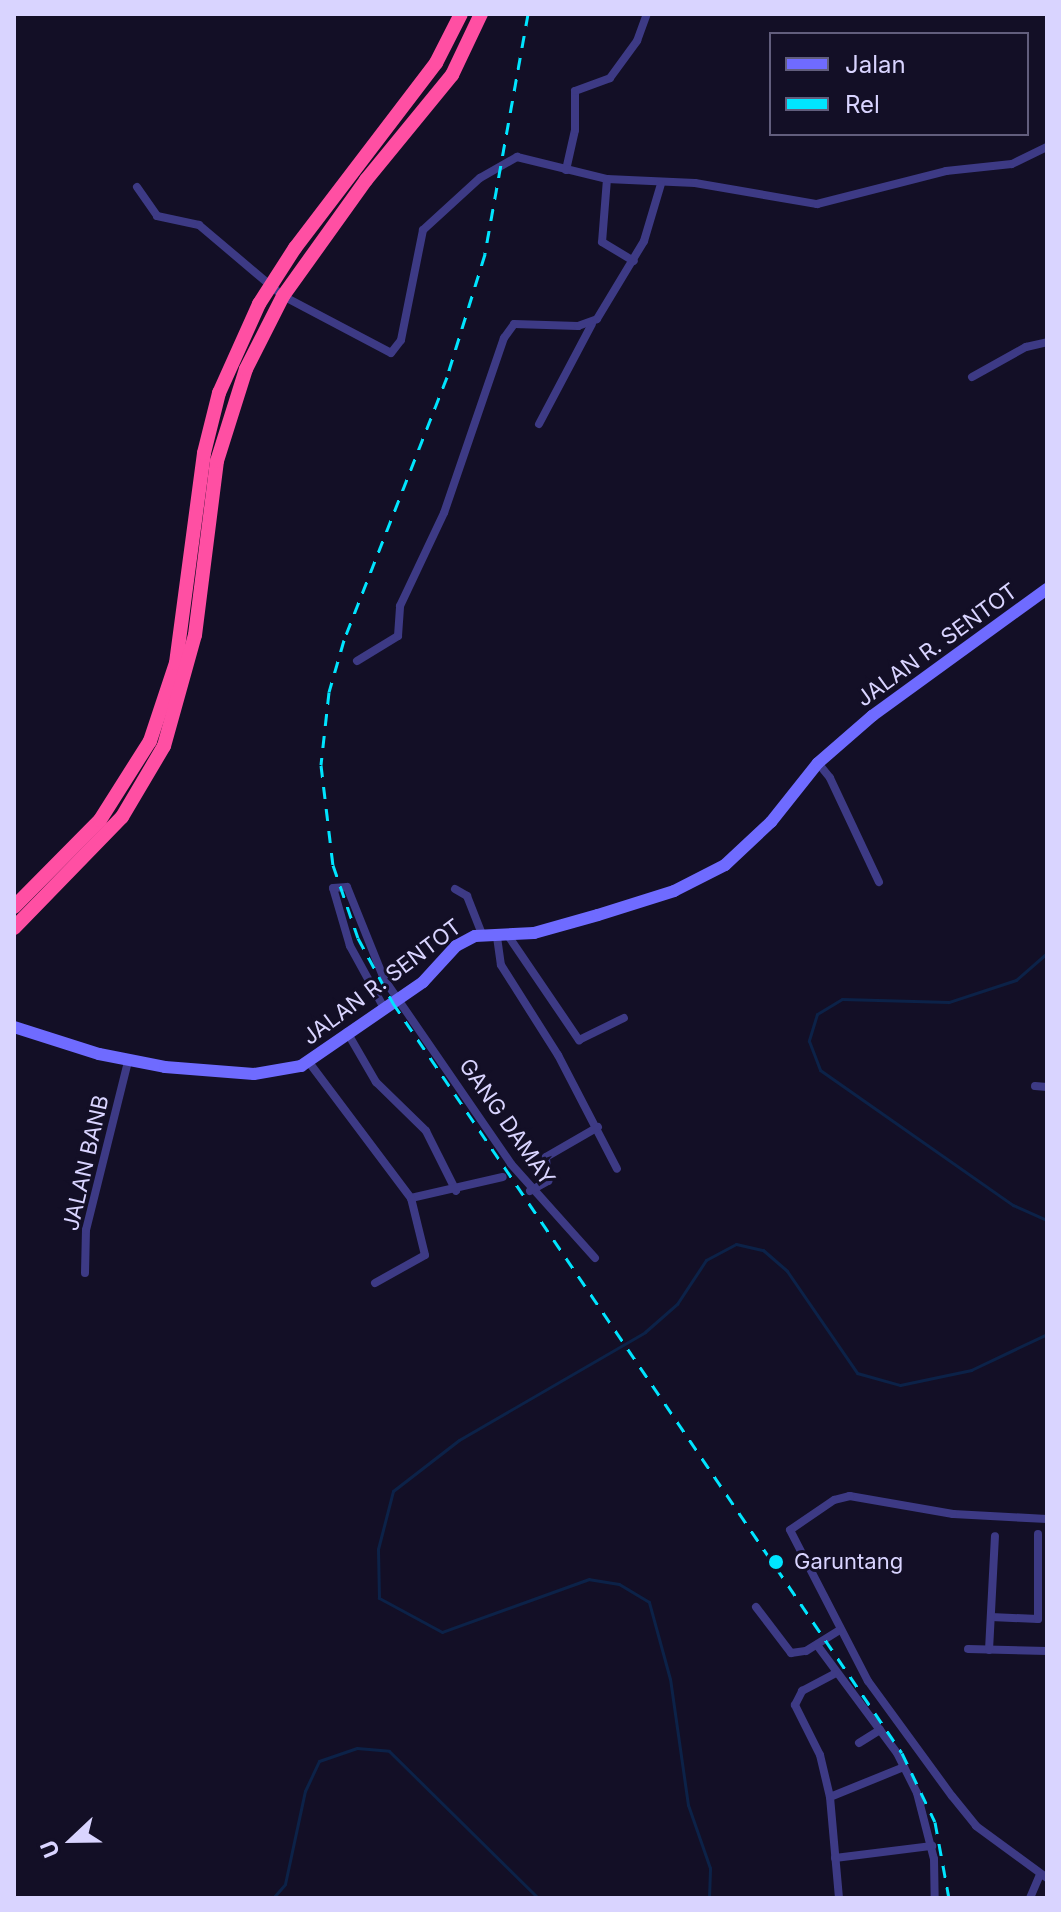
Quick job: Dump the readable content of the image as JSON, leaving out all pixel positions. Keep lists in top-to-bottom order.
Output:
{
  "streets": {
    "street": ["JALAN R. SENTOT", "GANG DAMAY", "JALAN BANB"]
  },
  "crossings": [
    ["JALAN R. SENTOT", "GANG DAMAY"],
    ["JALAN R. SENTOT", "JALAN BANB"]
  ],
  "places": ["Garuntang"],
  "legend": ["Jalan", "Rel"],
  "north": "left"
}
